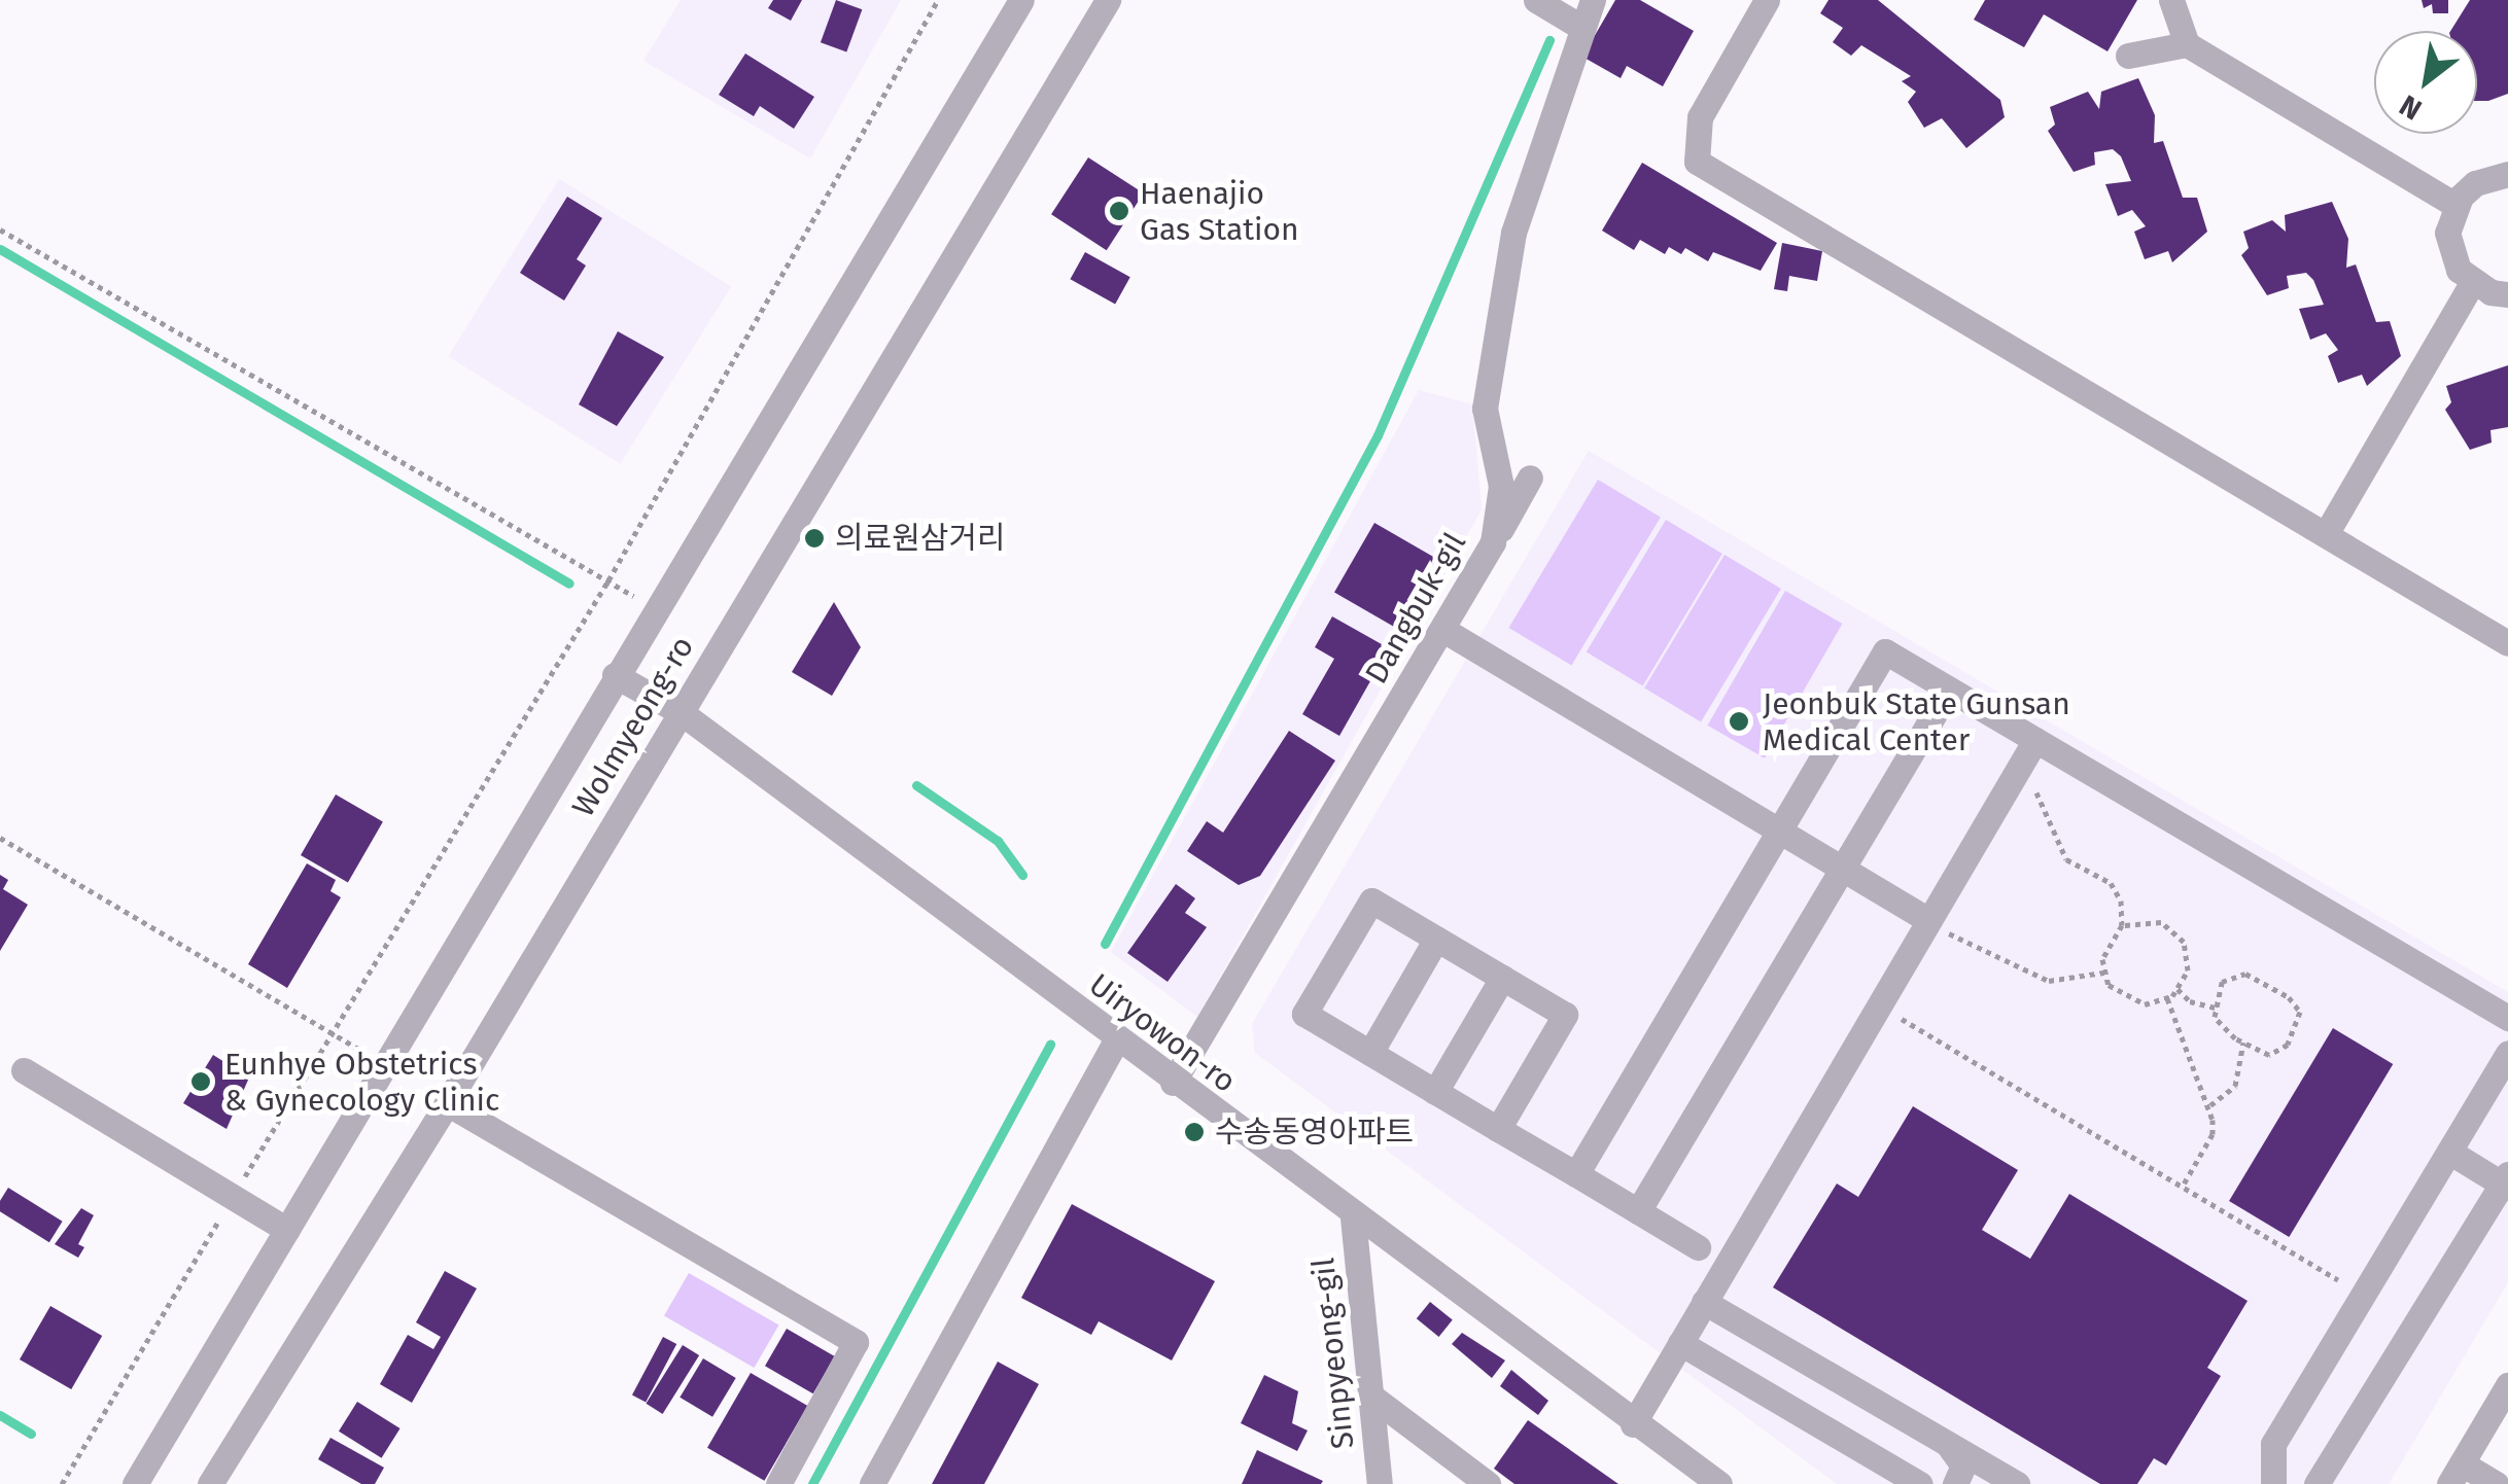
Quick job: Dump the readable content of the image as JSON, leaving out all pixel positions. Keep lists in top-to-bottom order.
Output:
{
  "streets": {
    "street": [
      "Dangbuk-gil",
      "Wolmyeong-ro",
      "Uiryowon-ro",
      "Sinpyeong-gil"
    ]
  },
  "crossings": [
    ["Dangbuk-gil", "Uiryowon-ro"],
    ["Wolmyeong-ro", "Uiryowon-ro"],
    ["Uiryowon-ro", "Sinpyeong-gil"]
  ],
  "places": [
    "Haenajio Gas Station",
    "의료원삼거리",
    "Jeonbuk State Gunsan Medical Center",
    "Eunhye Obstetrics & Gynecology Clinic",
    "수송동영아파트"
  ],
  "north": "bottom left"
}
